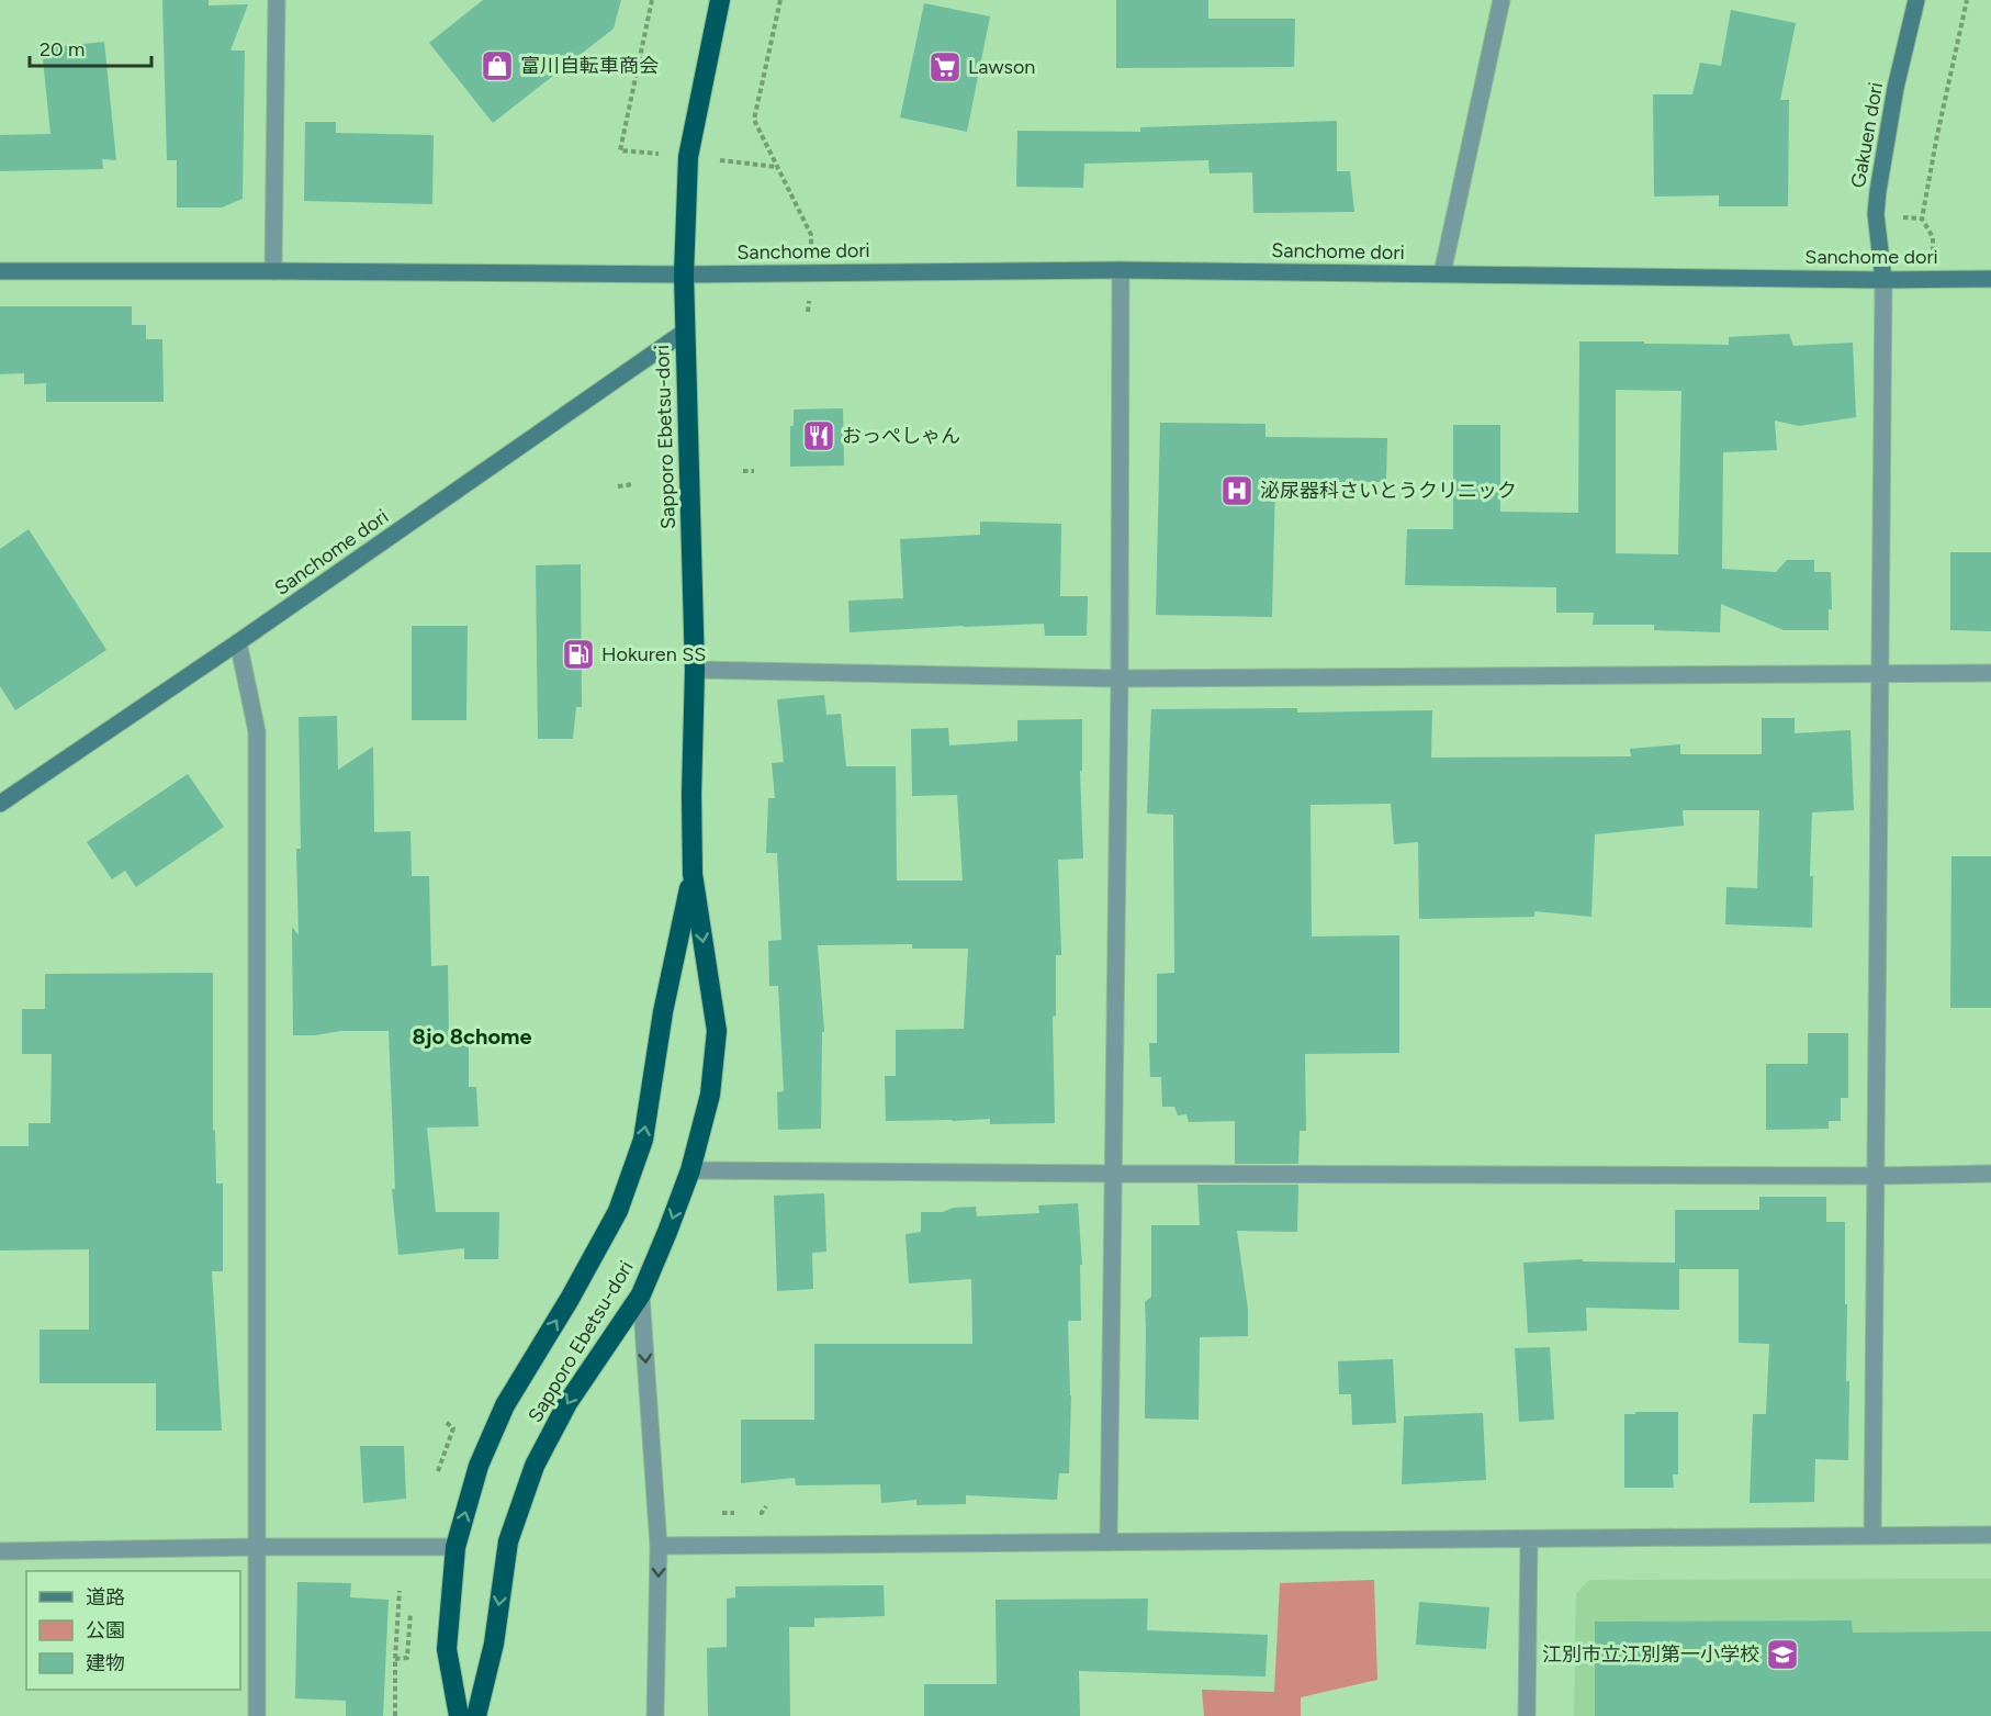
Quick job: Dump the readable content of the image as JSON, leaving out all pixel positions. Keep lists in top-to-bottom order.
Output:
{
  "streets": {
    "highway": ["Sapporo Ebetsu-dori"],
    "street": ["Gakuen dori", "Sanchome dori"]
  },
  "crossings": [
    ["Gakuen dori", "Sanchome dori"],
    ["Sanchome dori", "Sapporo Ebetsu-dori"]
  ],
  "districts": ["8jo 8chome"],
  "places": {
    "shop": ["富川自転車商会"],
    "supermarket": ["Lawson"],
    "restaurant": ["おっぺしゃん"],
    "hospital": ["泌尿器科さいとうクリニック"],
    "fuel station": ["Hokuren SS"],
    "school or university": ["江別市立江別第一小学校"]
  },
  "legend": ["道路", "公園", "建物"],
  "scale_bar": "20 m"
}
